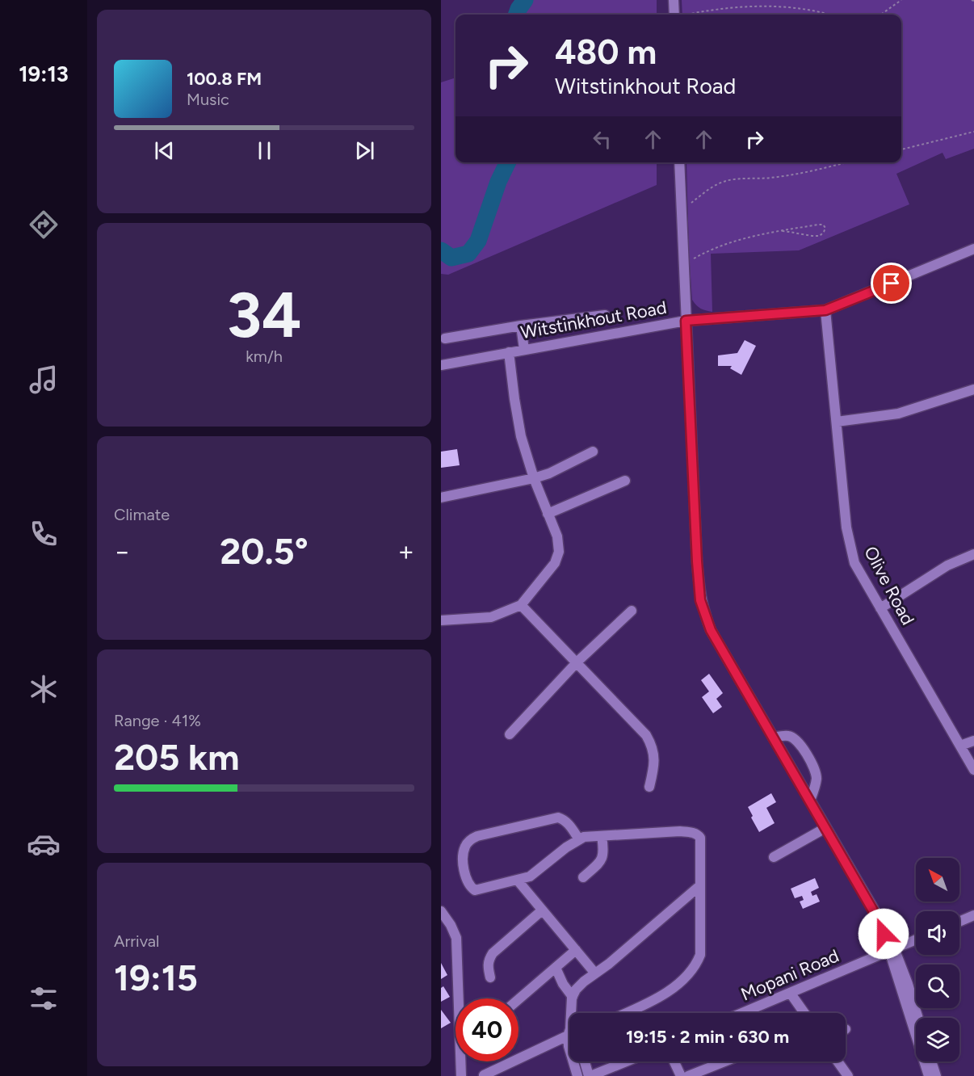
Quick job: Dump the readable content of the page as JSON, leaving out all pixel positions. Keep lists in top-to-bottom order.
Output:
{
  "streets": {
    "street": ["Witstinkhout Road", "Olive Road", "Mopani Road"]
  },
  "crossings": [
    ["Witstinkhout Road", "Olive Road"]
  ],
  "north": "top left",
  "page": {
    "tabs": "19:13",
    "turn": ["480 m", "Witstinkhout Road"],
    "song": ["100.8 FM", "Music"],
    "tile": [
      ["34", "km/h"],
      "Climate",
      ["Range · 41%", "205 km"],
      ["Arrival", "19:15"]
    ],
    "heat": ["−", "20.5°", "+"],
    "limit": "40",
    "trip": "19:15 · 2 min · 630 m"
  }
}
